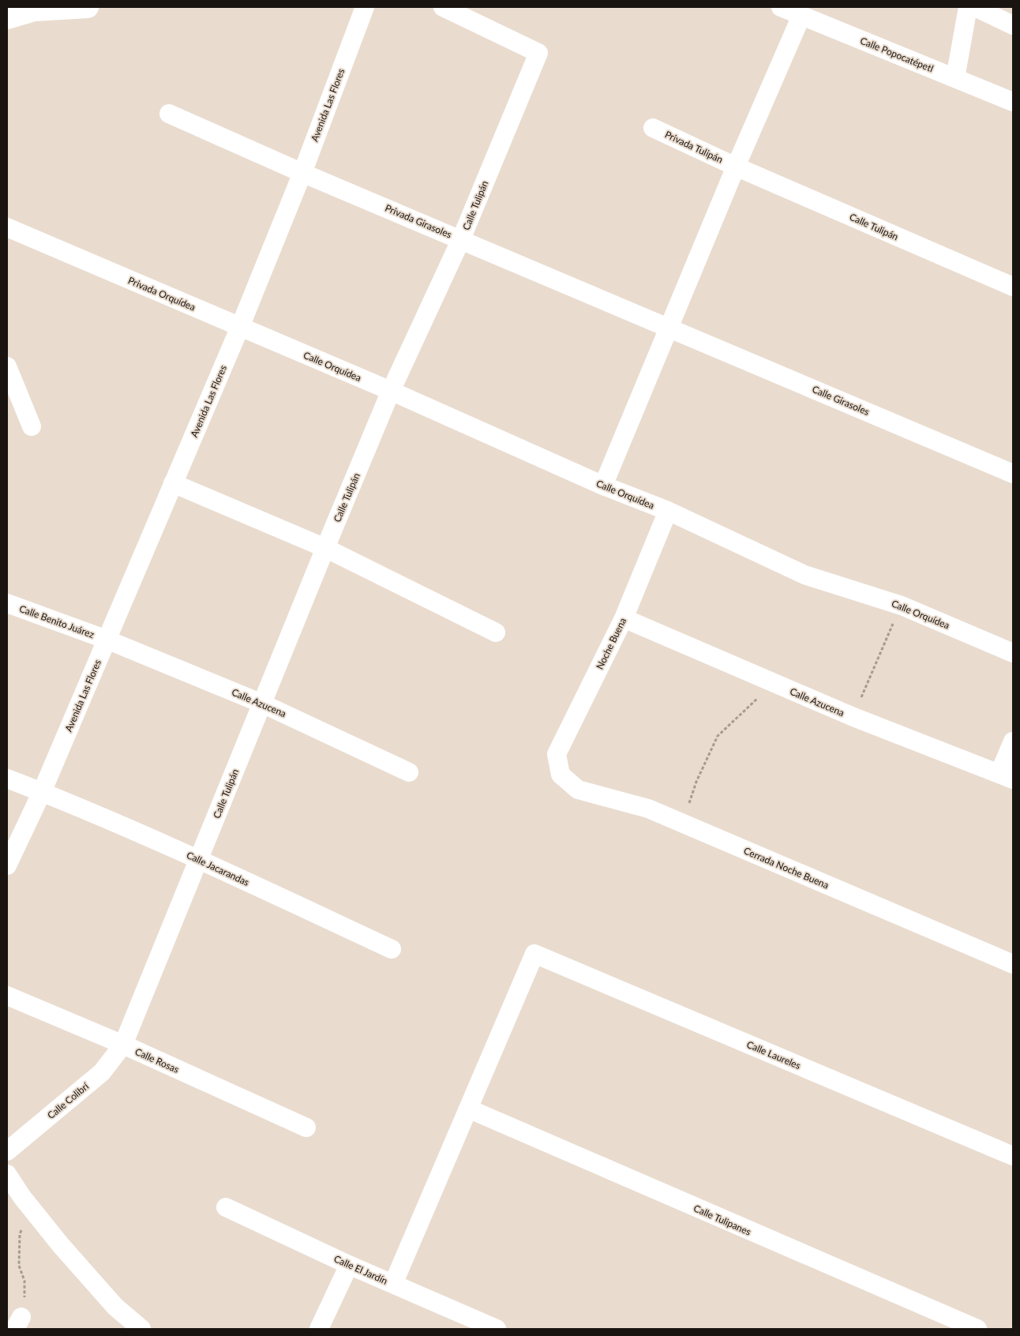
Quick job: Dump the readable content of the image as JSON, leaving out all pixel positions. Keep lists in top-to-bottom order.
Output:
{
  "streets": {
    "street": [
      "Calle Popocatépetl",
      "Avenida Las Flores",
      "Privada Tulipán",
      "Calle Tulipán",
      "Privada Girasoles",
      "Privada Orquídea",
      "Calle Orquídea",
      "Calle Girasoles",
      "Calle Benito Juárez",
      "Noche Buena",
      "Calle Azucena",
      "Cerrada Noche Buena",
      "Calle Jacarandas",
      "Calle Laureles",
      "Calle Rosas",
      "Calle Colibrí",
      "Calle Tulipanes",
      "Calle El Jardín"
    ]
  },
  "crossings": [
    ["Avenida Las Flores", "Privada Girasoles"],
    ["Avenida Las Flores", "Privada Orquídea"],
    ["Avenida Las Flores", "Calle Orquídea"],
    ["Avenida Las Flores", "Calle Benito Juárez"],
    ["Avenida Las Flores", "Calle Azucena"],
    ["Avenida Las Flores", "Calle Jacarandas"],
    ["Privada Tulipán", "Calle Tulipán"],
    ["Calle Tulipán", "Privada Girasoles"],
    ["Calle Tulipán", "Calle Orquídea"],
    ["Calle Tulipán", "Calle Azucena"],
    ["Calle Tulipán", "Calle Jacarandas"],
    ["Calle Tulipán", "Calle Rosas"],
    ["Calle Tulipán", "Calle Colibrí"],
    ["Privada Girasoles", "Calle Girasoles"],
    ["Privada Orquídea", "Calle Orquídea"],
    ["Calle Orquídea", "Noche Buena"],
    ["Calle Benito Juárez", "Calle Azucena"],
    ["Noche Buena", "Calle Azucena"],
    ["Noche Buena", "Cerrada Noche Buena"],
    ["Calle Laureles", "Calle Tulipanes"],
    ["Calle Rosas", "Calle Colibrí"]
  ]
}
